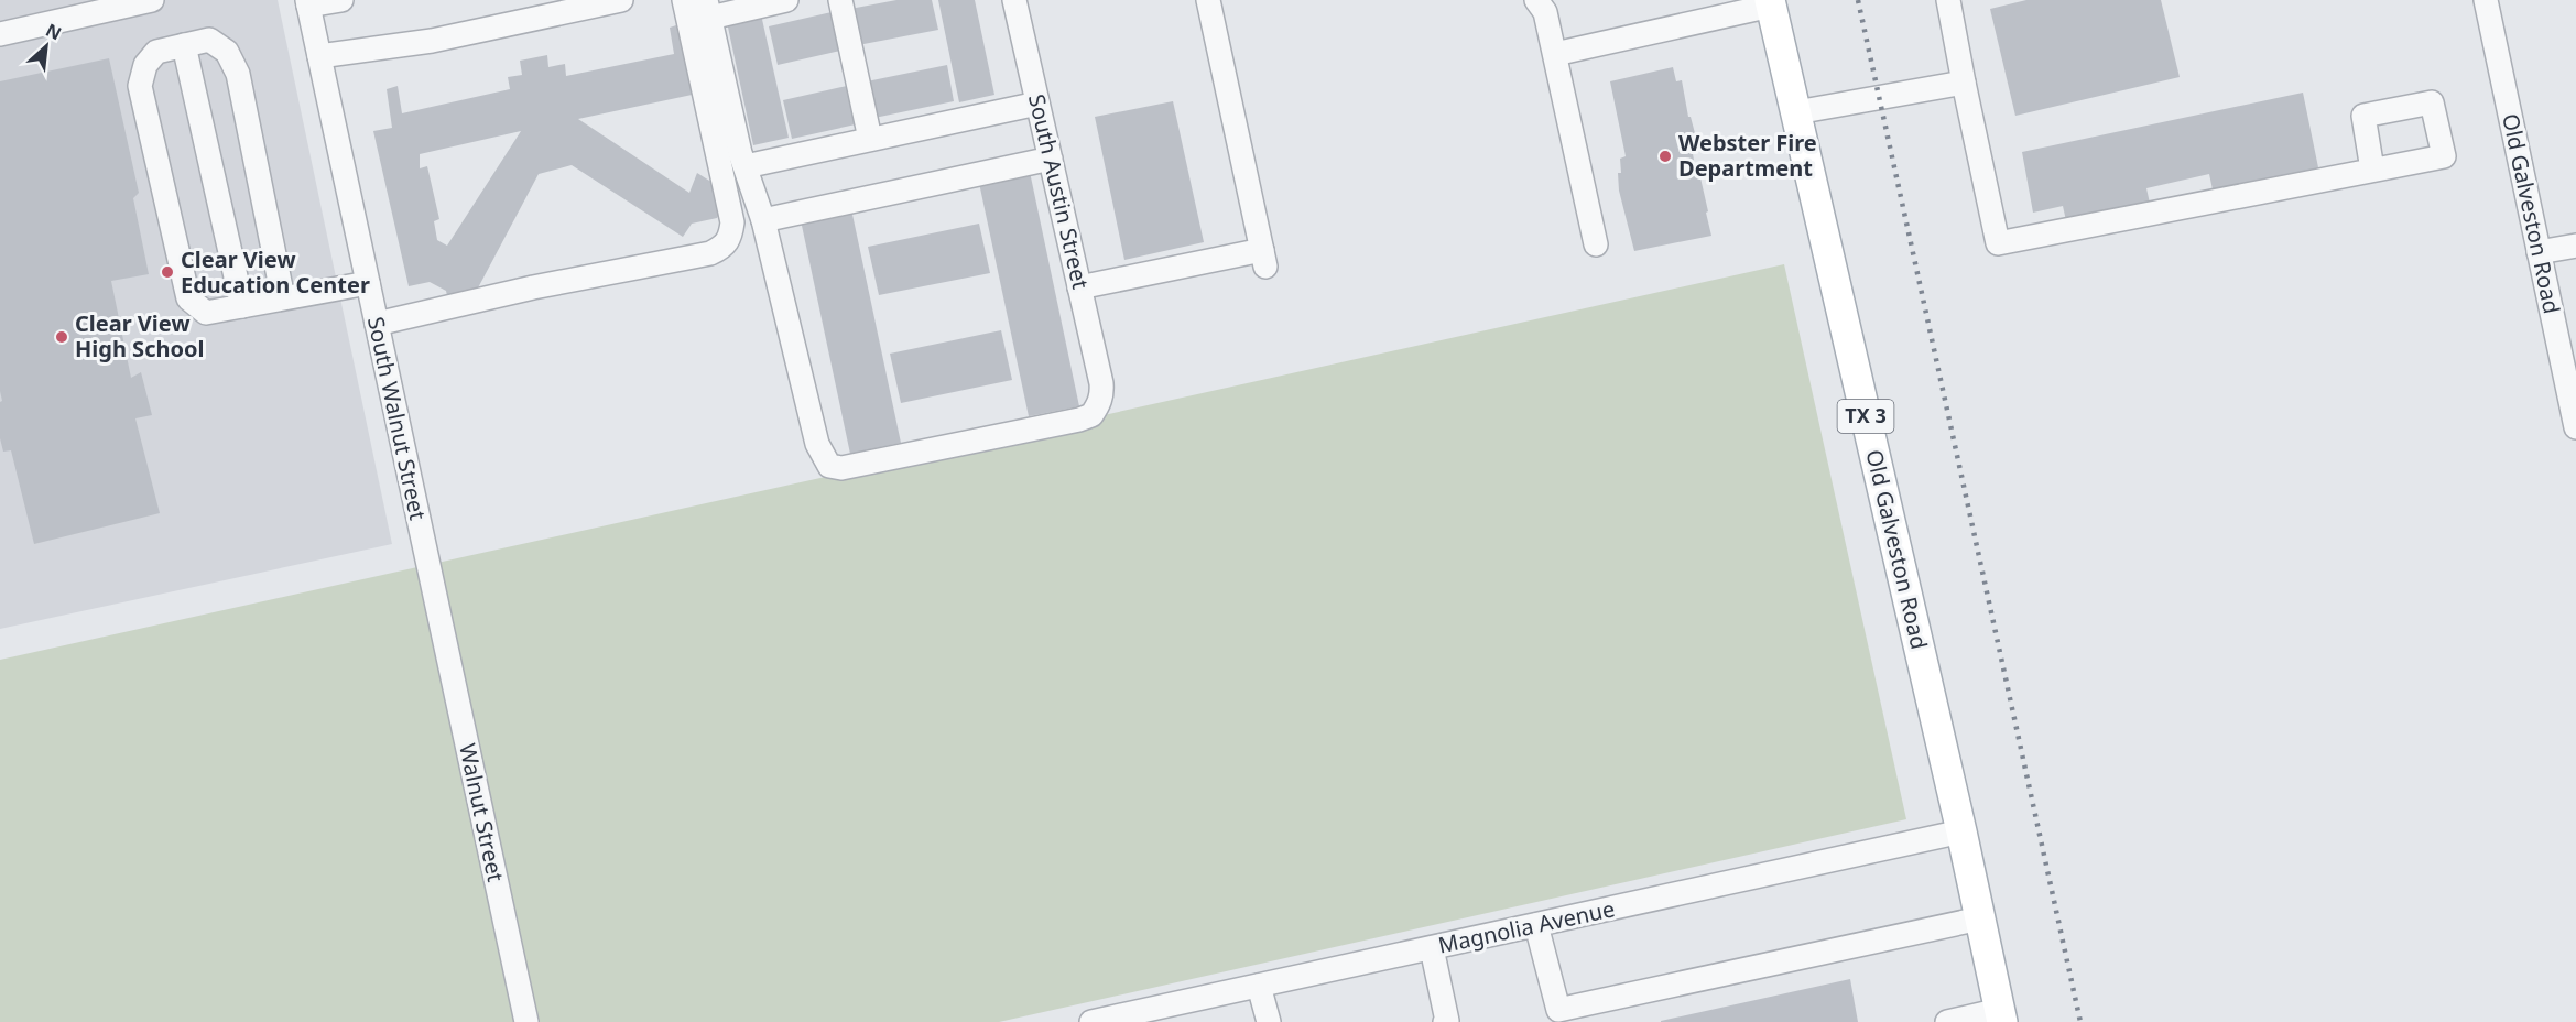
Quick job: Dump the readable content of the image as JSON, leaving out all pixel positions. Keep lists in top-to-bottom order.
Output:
{
  "streets": {
    "main road": ["Old Galveston Road", "TX 3"],
    "street": [
      "South Austin Street",
      "South Walnut Street",
      "Walnut Street",
      "Magnolia Avenue"
    ]
  },
  "crossings": [
    ["Old Galveston Road", "Magnolia Avenue"],
    ["South Walnut Street", "Walnut Street"]
  ],
  "places": ["Webster Fire Department", "Clear View Education Center", "Clear View High School"],
  "north": "top right"
}
